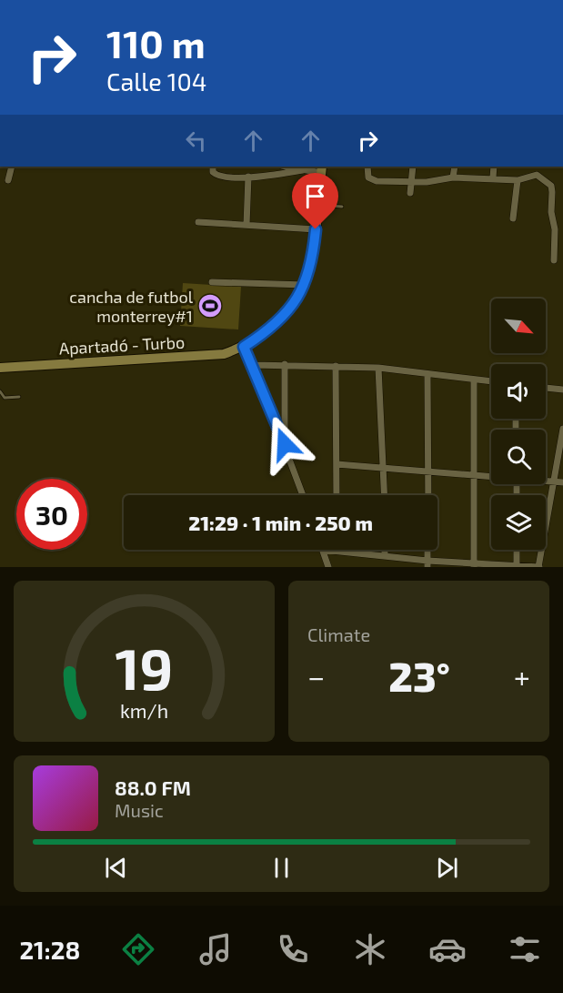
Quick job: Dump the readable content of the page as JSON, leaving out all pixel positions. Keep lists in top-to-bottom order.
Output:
{
  "streets": {
    "main road": ["Apartadó - Turbo"]
  },
  "places": {
    "sports": ["cancha de futbol monterrey#1"]
  },
  "north": "bottom right",
  "page": {
    "turn": ["110 m", "Calle 104"],
    "limit": "30",
    "trip": "21:29 · 1 min · 250 m",
    "tile": "Climate",
    "heat": ["−", "23°", "+"],
    "song": ["88.0 FM", "Music"],
    "tabs": "21:28",
    "gauge": ["19", "km/h"]
  }
}
